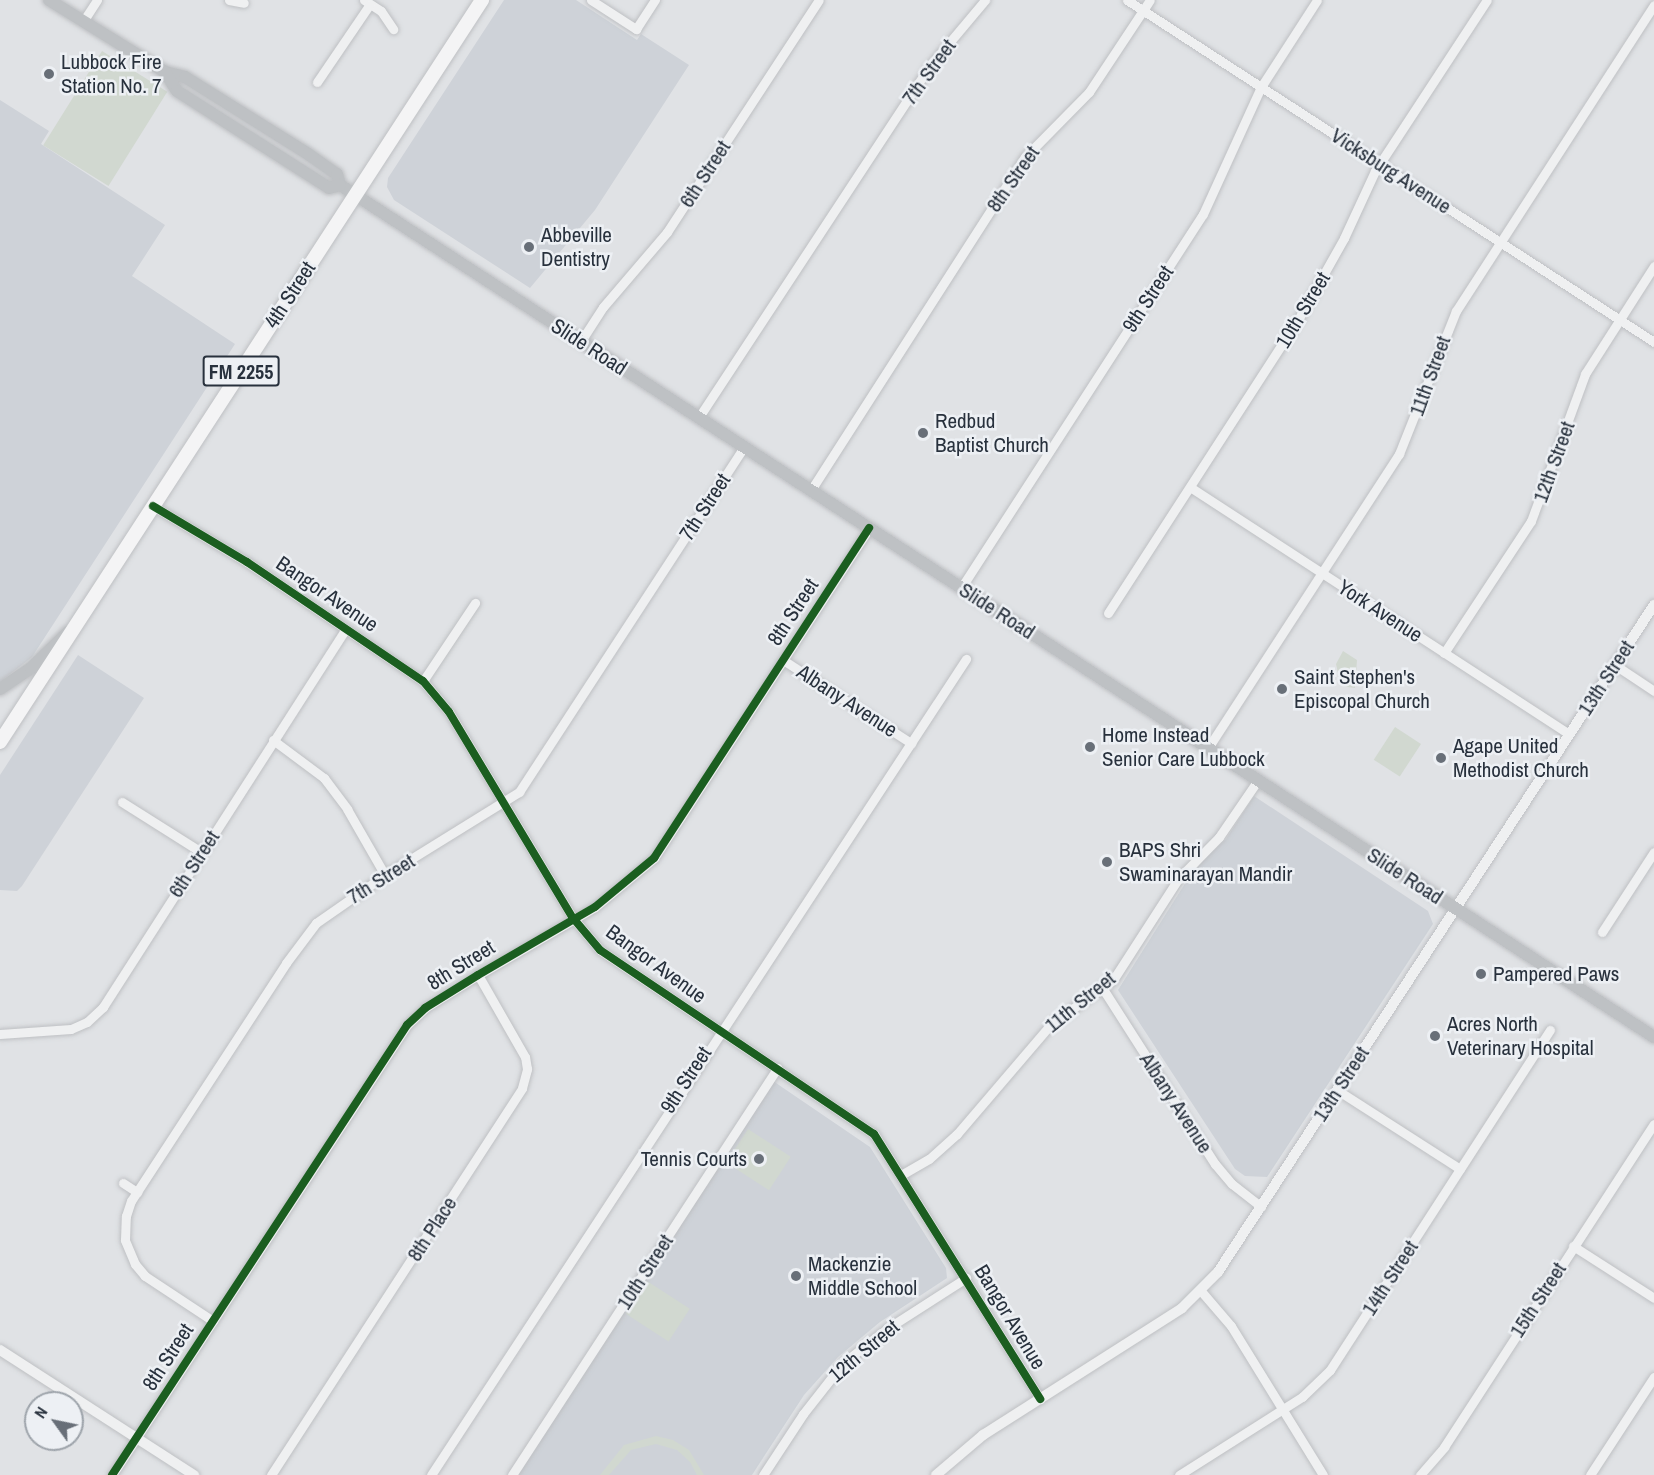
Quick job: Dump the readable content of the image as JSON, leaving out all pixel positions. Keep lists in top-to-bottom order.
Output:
{
  "streets": {
    "main road": ["4th Street", "Slide Road", "FM 2255"],
    "street": [
      "7th Street",
      "Vicksburg Avenue",
      "6th Street",
      "8th Street",
      "9th Street",
      "10th Street",
      "11th Street",
      "12th Street",
      "Bangor Avenue",
      "York Avenue",
      "13th Street",
      "Albany Avenue",
      "8th Place",
      "14th Street",
      "15th Street"
    ]
  },
  "crossings": [
    ["7th Street", "8th Street"],
    ["7th Street", "Slide Road"],
    ["7th Street", "Bangor Avenue"],
    ["Vicksburg Avenue", "8th Street"],
    ["Vicksburg Avenue", "9th Street"],
    ["Vicksburg Avenue", "10th Street"],
    ["Vicksburg Avenue", "11th Street"],
    ["Vicksburg Avenue", "12th Street"],
    ["6th Street", "Slide Road"],
    ["6th Street", "Bangor Avenue"],
    ["8th Street", "Slide Road"],
    ["8th Street", "Bangor Avenue"],
    ["8th Street", "Albany Avenue"],
    ["8th Street", "8th Place"],
    ["4th Street", "Slide Road"],
    ["4th Street", "Bangor Avenue"],
    ["9th Street", "Slide Road"],
    ["9th Street", "Bangor Avenue"],
    ["9th Street", "Albany Avenue"],
    ["10th Street", "Bangor Avenue"],
    ["10th Street", "York Avenue"],
    ["Slide Road", "11th Street"],
    ["Slide Road", "13th Street"],
    ["11th Street", "Bangor Avenue"],
    ["11th Street", "York Avenue"],
    ["11th Street", "Albany Avenue"],
    ["12th Street", "Bangor Avenue"],
    ["12th Street", "York Avenue"],
    ["Bangor Avenue", "13th Street"],
    ["York Avenue", "13th Street"],
    ["13th Street", "Albany Avenue"]
  ],
  "places": [
    "Lubbock Fire Station No. 7",
    "Abbeville Dentistry",
    "Redbud Baptist Church",
    "Saint Stephen's Episcopal Church",
    "Home Instead Senior Care Lubbock",
    "Agape United Methodist Church",
    "BAPS Shri Swaminarayan Mandir",
    "Pampered Paws",
    "Acres North Veterinary Hospital",
    "Tennis Courts",
    "Mackenzie Middle School"
  ],
  "north": "top left"
}
